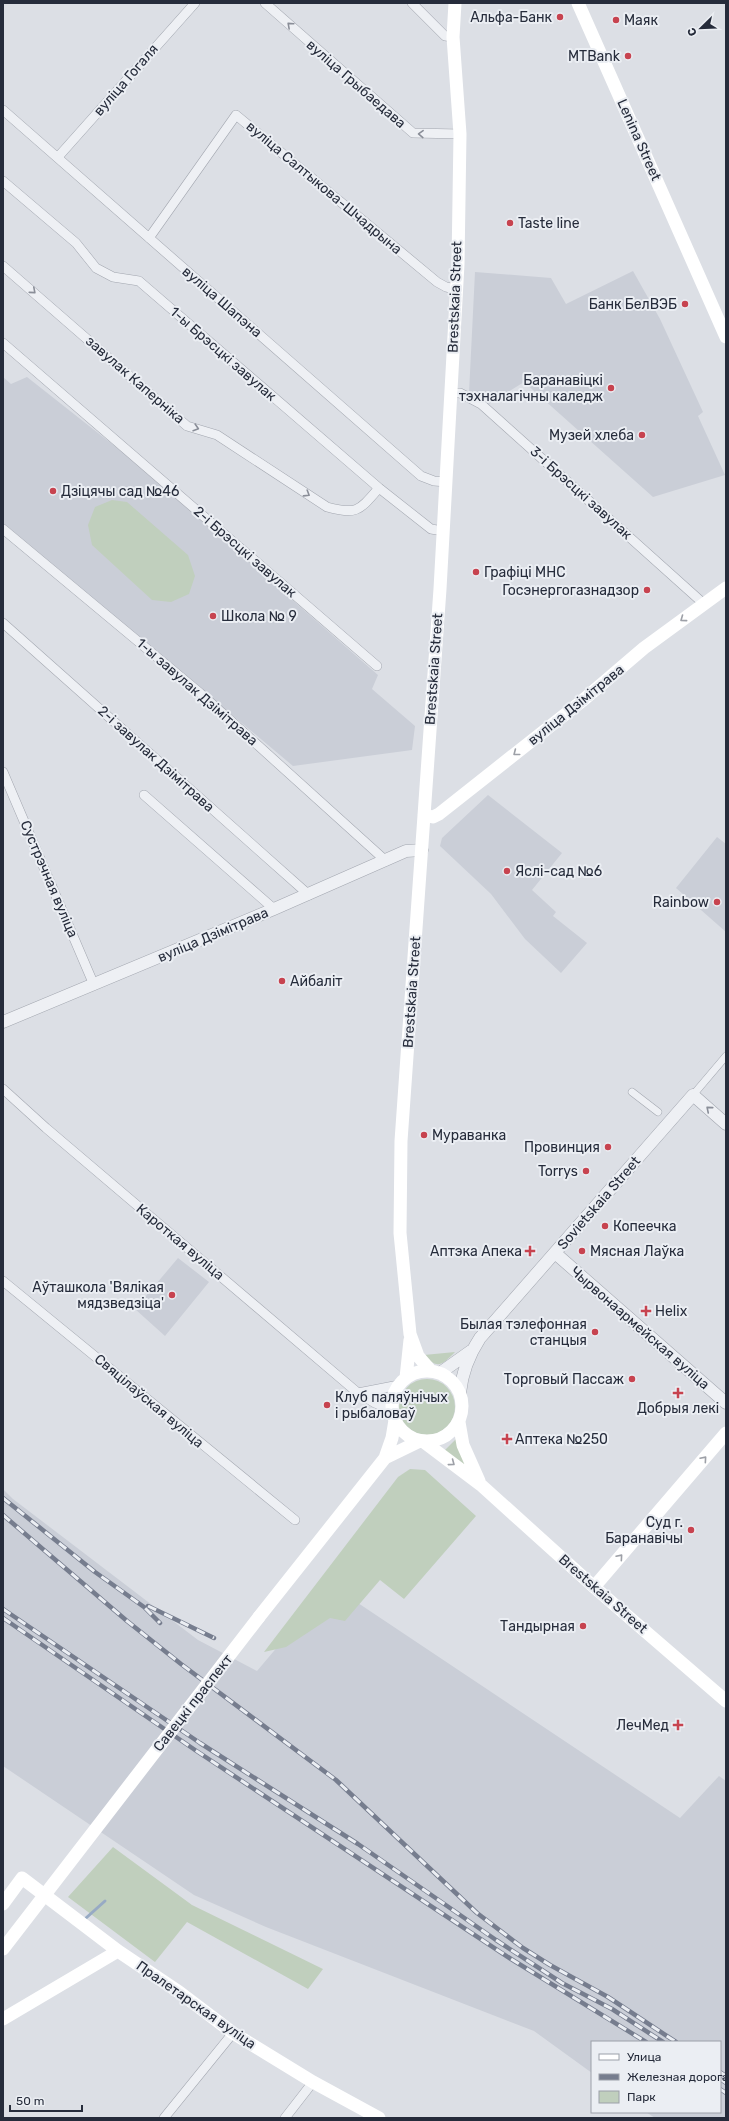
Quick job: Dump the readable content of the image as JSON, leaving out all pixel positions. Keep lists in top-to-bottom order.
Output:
{
  "streets": {
    "main road": [
      "Lenina Street",
      "Brestskaia Street",
      "вуліца Дзімітрава",
      "Савецкі праспект",
      "Пралетарская вуліца"
    ],
    "street": [
      "вуліца Гогаля",
      "вуліца Грыбаедава",
      "вуліца Салтыкова-Шчадрына",
      "вуліца Шапэна",
      "1-ы Брэсцкі завулак",
      "завулак Каперніка",
      "3-і Брэсцкі завулак",
      "2-і Брэсцкі завулак",
      "1-ы завулак Дзімітрава",
      "2-і завулак Дзімітрава",
      "Сустрэчная вуліца",
      "Sovietskaia Street",
      "Кароткая вуліца",
      "Чырвонаармейская вуліца",
      "Свяцілаўская вуліца"
    ]
  },
  "crossings": [
    ["вуліца Гогаля", "вуліца Шапэна"],
    ["вуліца Грыбаедава", "Brestskaia Street"],
    ["вуліца Салтыкова-Шчадрына", "Brestskaia Street"],
    ["вуліца Салтыкова-Шчадрына", "вуліца Шапэна"],
    ["Brestskaia Street", "вуліца Шапэна"],
    ["Brestskaia Street", "1-ы Брэсцкі завулак"],
    ["Brestskaia Street", "3-і Брэсцкі завулак"],
    ["Brestskaia Street", "вуліца Дзімітрава"],
    ["Brestskaia Street", "Sovietskaia Street"],
    ["Brestskaia Street", "Кароткая вуліца"],
    ["Brestskaia Street", "Савецкі праспект"],
    ["1-ы Брэсцкі завулак", "завулак Каперніка"],
    ["3-і Брэсцкі завулак", "вуліца Дзімітрава"],
    ["1-ы завулак Дзімітрава", "вуліца Дзімітрава"],
    ["вуліца Дзімітрава", "2-і завулак Дзімітрава"],
    ["вуліца Дзімітрава", "Сустрэчная вуліца"],
    ["Sovietskaia Street", "Кароткая вуліца"],
    ["Sovietskaia Street", "Чырвонаармейская вуліца"],
    ["Sovietskaia Street", "Савецкі праспект"],
    ["Кароткая вуліца", "Савецкі праспект"]
  ],
  "one_way": ["вуліца Грыбаедава", "завулак Каперніка", "вуліца Дзімітрава"],
  "places": {
    "other": [
      "Альфа-Банк",
      "Маяк",
      "MTBank",
      "Taste line",
      "Банк БелВЭБ",
      "Баранавіцкі тэхналагічны каледж",
      "Музей хлеба",
      "Дзіцячы сад №46",
      "Графіці МНС",
      "Госэнергогазнадзор",
      "Школа № 9",
      "Яслі-сад №6",
      "Rainbow",
      "Айбаліт",
      "Мураванка",
      "Провинция",
      "Torrys",
      "Копеечка",
      "Мясная Лаўка",
      "Аўташкола 'Вялікая мядзведзіца'",
      "Былая тэлефонная станцыя",
      "Торговый Пассаж",
      "Клуб паляўнічых і рыбаловаў",
      "Суд г. Баранавічы",
      "Тандырная"
    ],
    "health": [
      "Аптэка Апека",
      "Helix",
      "Добрыя лекі",
      "Аптека №250",
      "ЛечМед"
    ]
  },
  "legend": ["Улица", "Железная дорога", "Парк"],
  "scale_bar": "50 m",
  "north": "bottom left"
}
